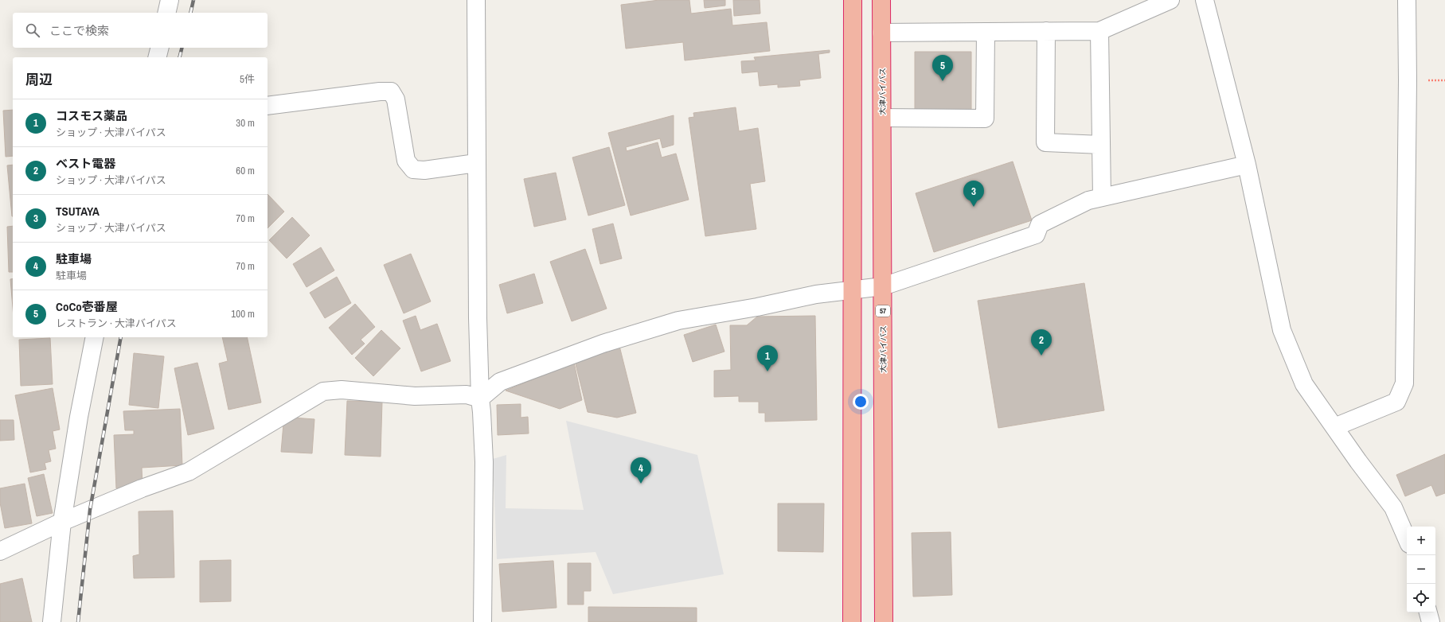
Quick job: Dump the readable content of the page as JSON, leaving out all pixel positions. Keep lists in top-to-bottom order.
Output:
{
  "streets": {
    "highway": ["大津バイパス", "57"]
  },
  "page": {
    "search": "ここで検索",
    "pins": [
      "5",
      "3",
      "2",
      "1",
      "4"
    ],
    "heading": ["周辺", "5件"],
    "list": [
      {
        "mark": "1",
        "name": "コスモス薬品",
        "note": "ショップ · 大津バイパス",
        "value": "30 m"
      },
      {
        "mark": "2",
        "name": "ベスト電器",
        "note": "ショップ · 大津バイパス",
        "value": "60 m"
      },
      {
        "mark": "3",
        "name": "TSUTAYA",
        "note": "ショップ · 大津バイパス",
        "value": "70 m"
      },
      {
        "mark": "4",
        "name": "駐車場",
        "note": "駐車場",
        "value": "70 m"
      },
      {
        "mark": "5",
        "name": "CoCo壱番屋",
        "note": "レストラン · 大津バイパス",
        "value": "100 m"
      }
    ],
    "map_buttons": ["+", "−"]
  }
}
